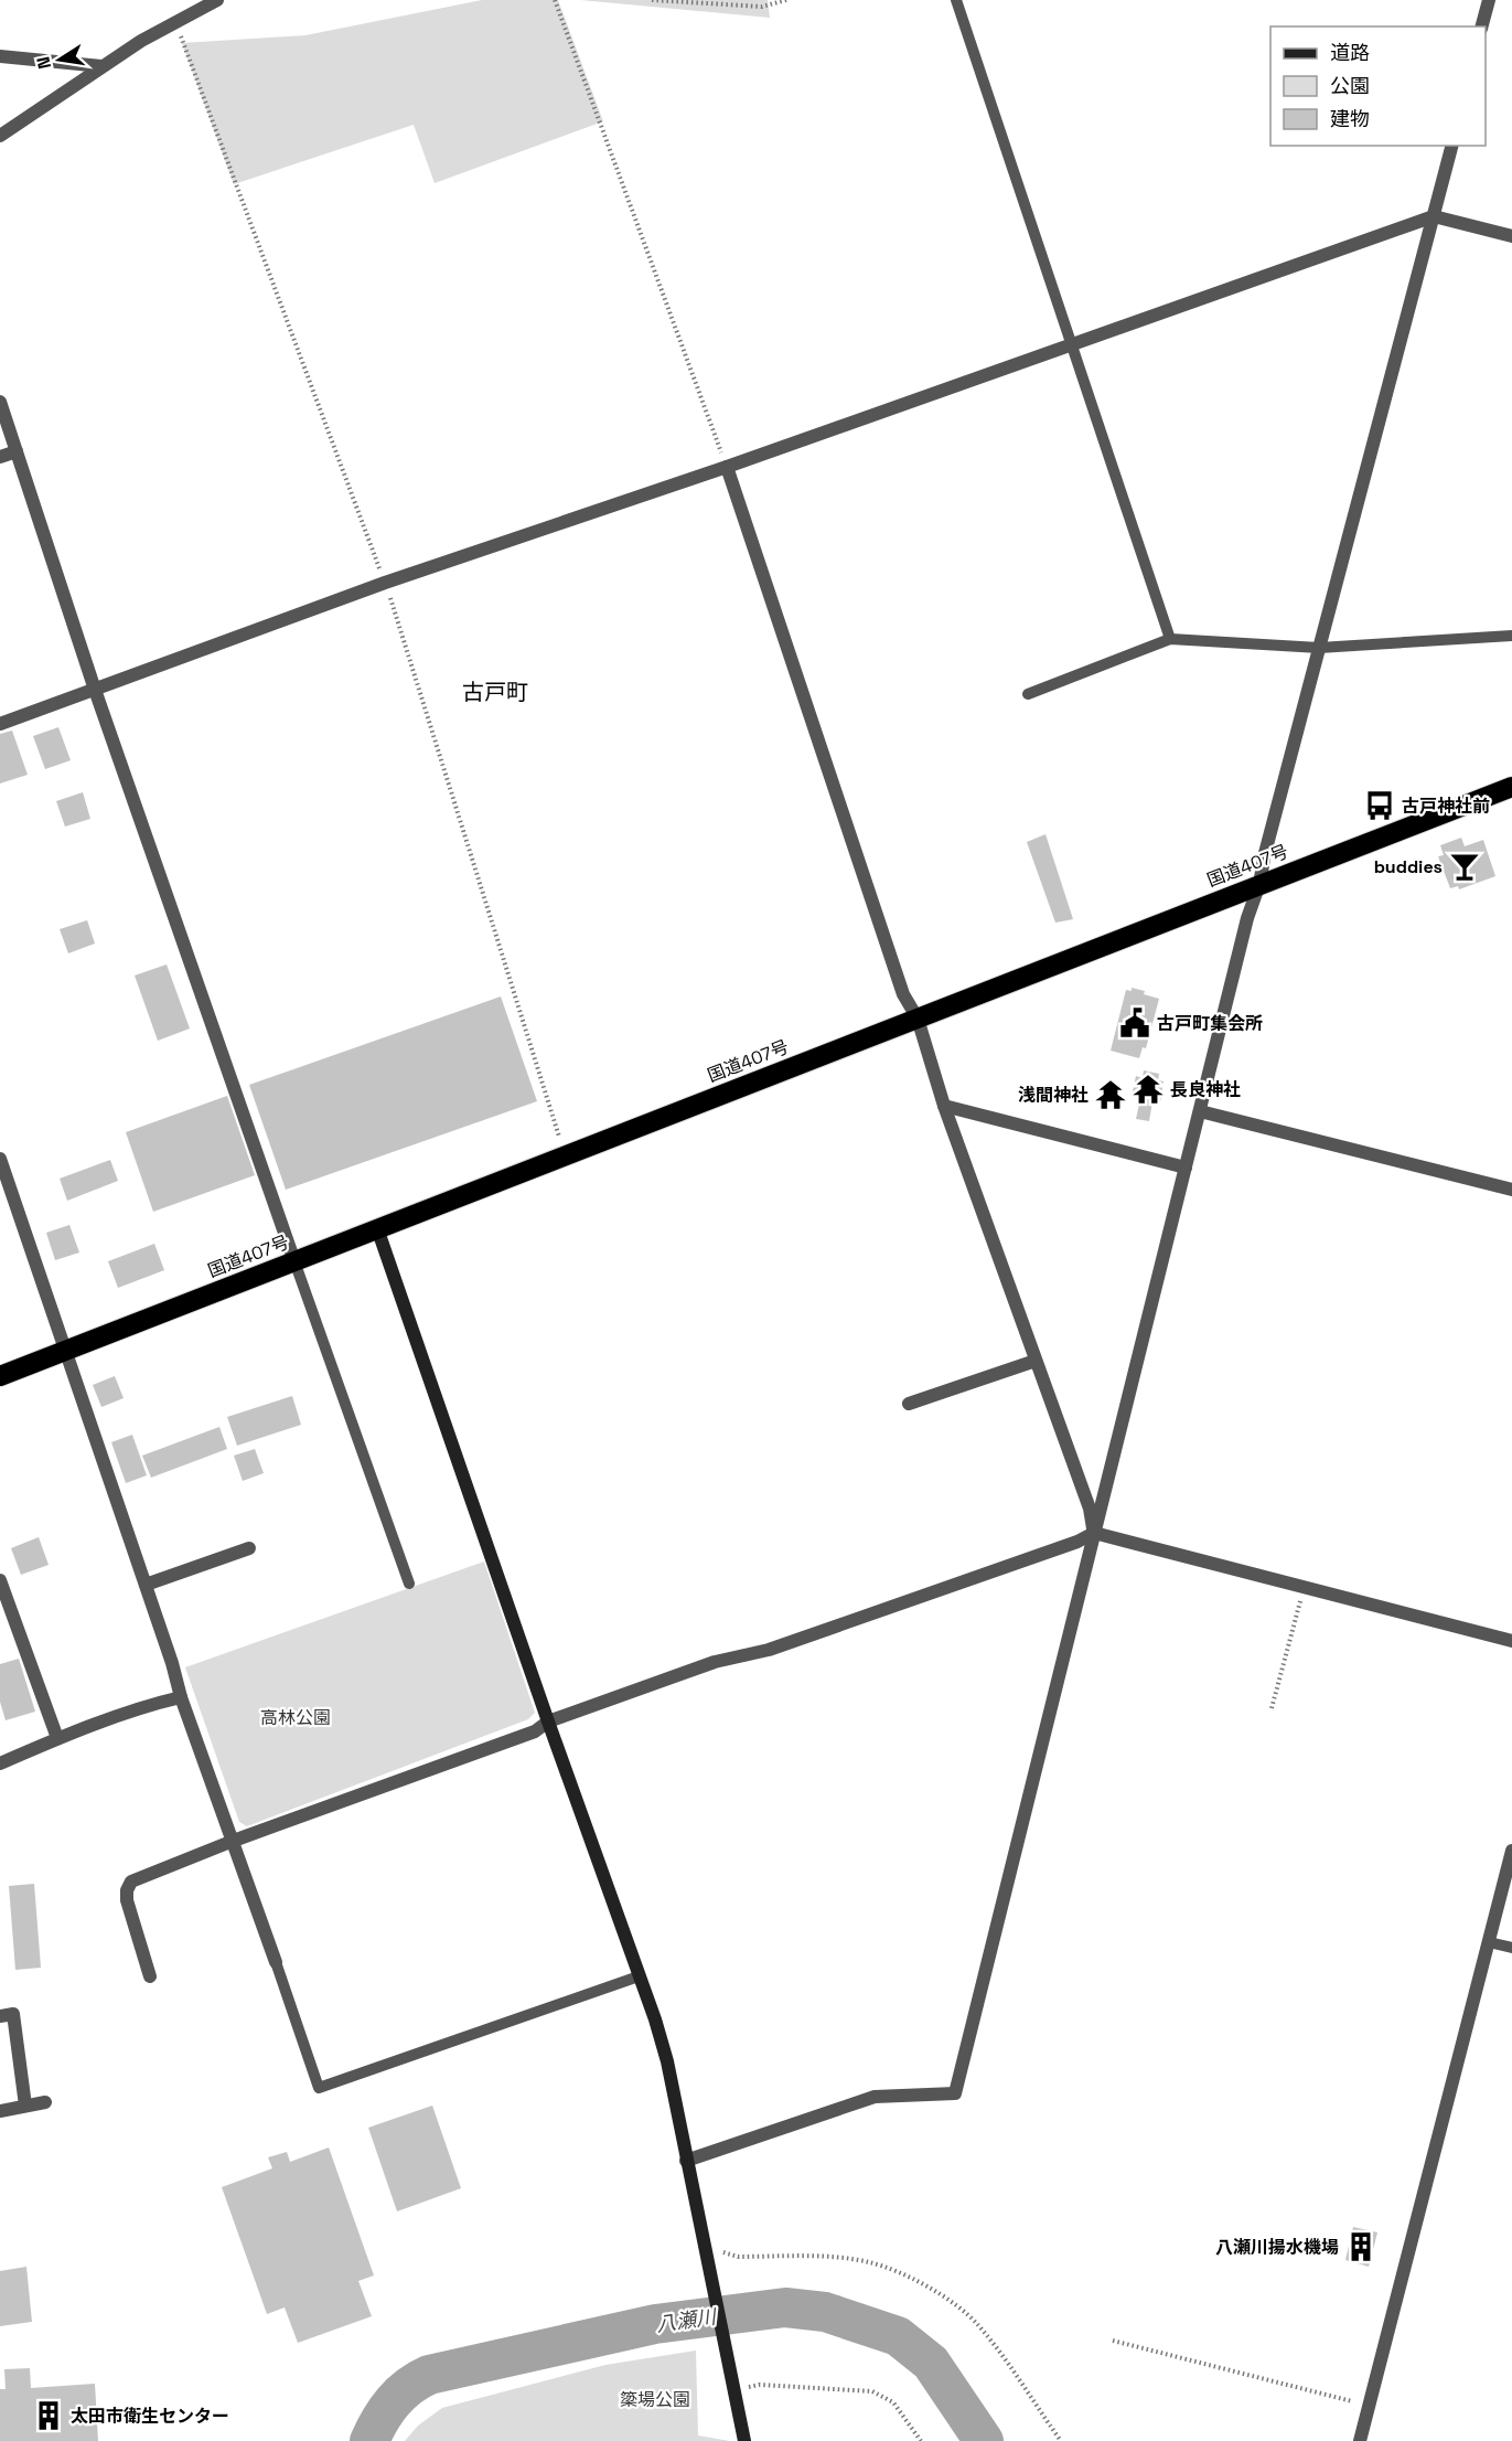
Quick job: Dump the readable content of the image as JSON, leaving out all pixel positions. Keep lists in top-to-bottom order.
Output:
{
  "streets": {
    "highway": ["国道407号"]
  },
  "districts": ["古戸町"],
  "water": ["八瀬川"],
  "parks": ["高林公園", "簗場公園"],
  "places": {
    "bus stop": ["古戸神社前"],
    "bar": ["buddies"],
    "public building": ["古戸町集会所"],
    "temple": ["長良神社", "浅間神社"],
    "building": ["八瀬川揚水機場", "太田市衛生センター"]
  },
  "legend": ["道路", "公園", "建物"],
  "north": "left"
}
